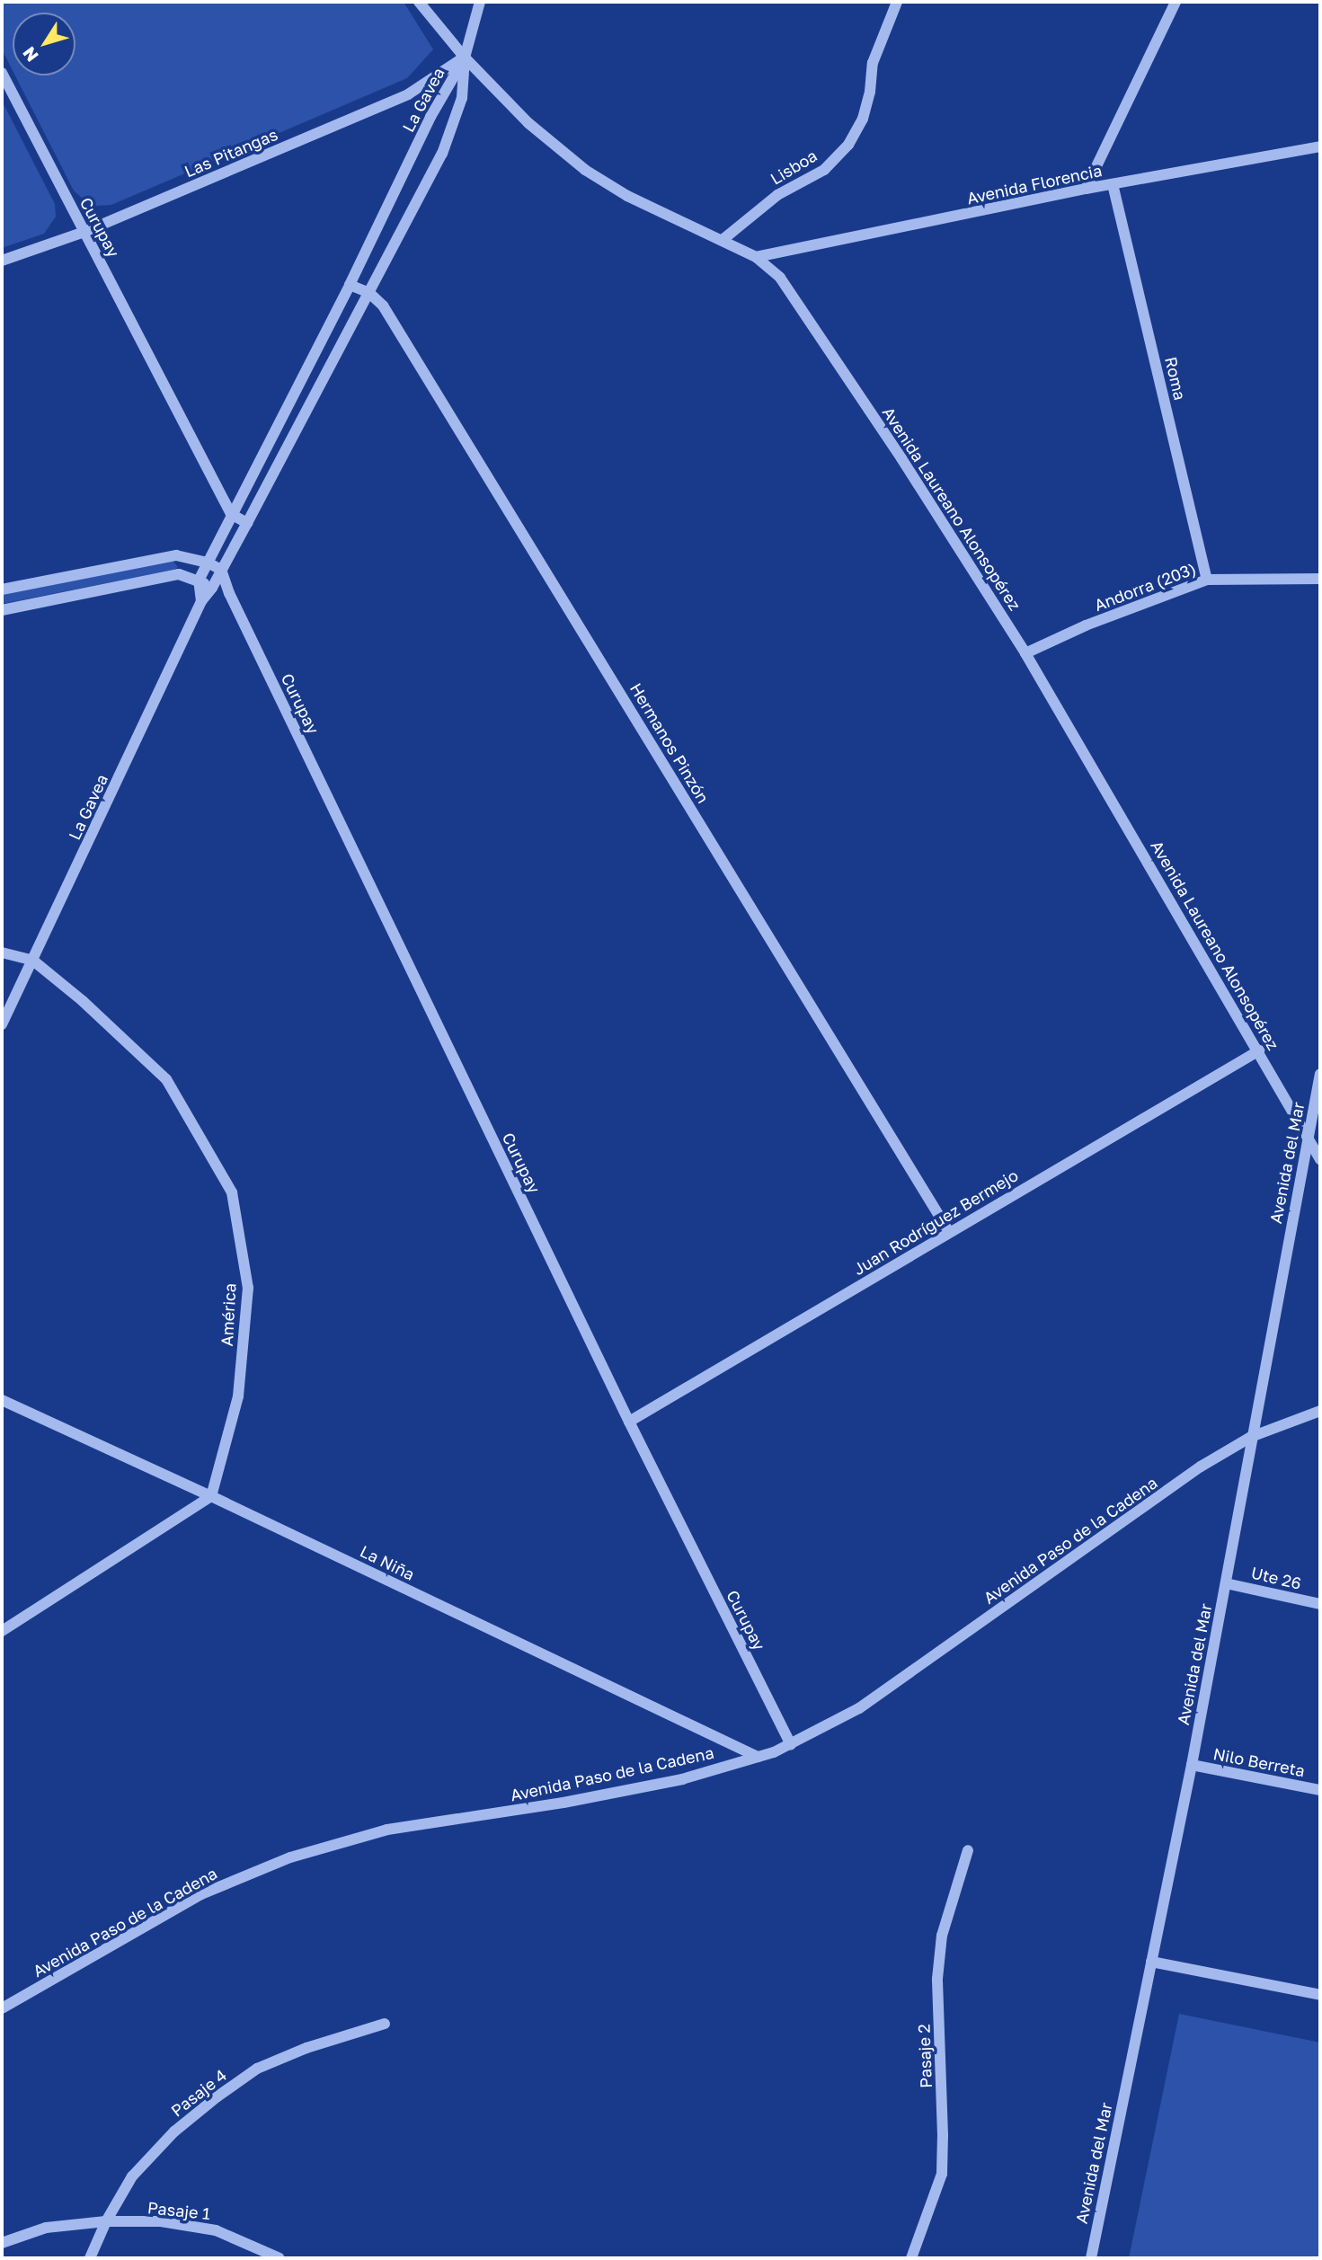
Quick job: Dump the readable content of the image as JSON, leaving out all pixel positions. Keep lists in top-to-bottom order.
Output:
{
  "streets": {
    "street": [
      "La Gavea",
      "Las Pitangas",
      "Lisboa",
      "Avenida Florencia",
      "Curupay",
      "Roma",
      "Avenida Laureano Alonsopérez",
      "Andorra (203)",
      "Hermanos Pinzón",
      "Avenida del Mar",
      "Juan Rodríguez Bermejo",
      "América",
      "Avenida Paso de la Cadena",
      "La Niña",
      "Ute 26",
      "Nilo Berreta",
      "Pasaje 2",
      "Pasaje 4",
      "Pasaje 1"
    ]
  },
  "crossings": [
    ["La Gavea", "Las Pitangas"],
    ["La Gavea", "Curupay"],
    ["La Gavea", "Avenida Laureano Alonsopérez"],
    ["La Gavea", "Hermanos Pinzón"],
    ["La Gavea", "América"],
    ["Las Pitangas", "Curupay"],
    ["Las Pitangas", "Avenida Laureano Alonsopérez"],
    ["Lisboa", "Avenida Laureano Alonsopérez"],
    ["Avenida Florencia", "Roma"],
    ["Avenida Florencia", "Avenida Laureano Alonsopérez"],
    ["Curupay", "Juan Rodríguez Bermejo"],
    ["Curupay", "Avenida Paso de la Cadena"],
    ["Roma", "Andorra (203)"],
    ["Avenida Laureano Alonsopérez", "Andorra (203)"],
    ["Avenida Laureano Alonsopérez", "Avenida del Mar"],
    ["Avenida Laureano Alonsopérez", "Juan Rodríguez Bermejo"],
    ["Hermanos Pinzón", "Juan Rodríguez Bermejo"],
    ["Avenida del Mar", "Avenida Paso de la Cadena"],
    ["Avenida del Mar", "Ute 26"],
    ["Avenida del Mar", "Nilo Berreta"],
    ["América", "La Niña"],
    ["Avenida Paso de la Cadena", "La Niña"],
    ["Pasaje 4", "Pasaje 1"]
  ],
  "north": "bottom left"
}
